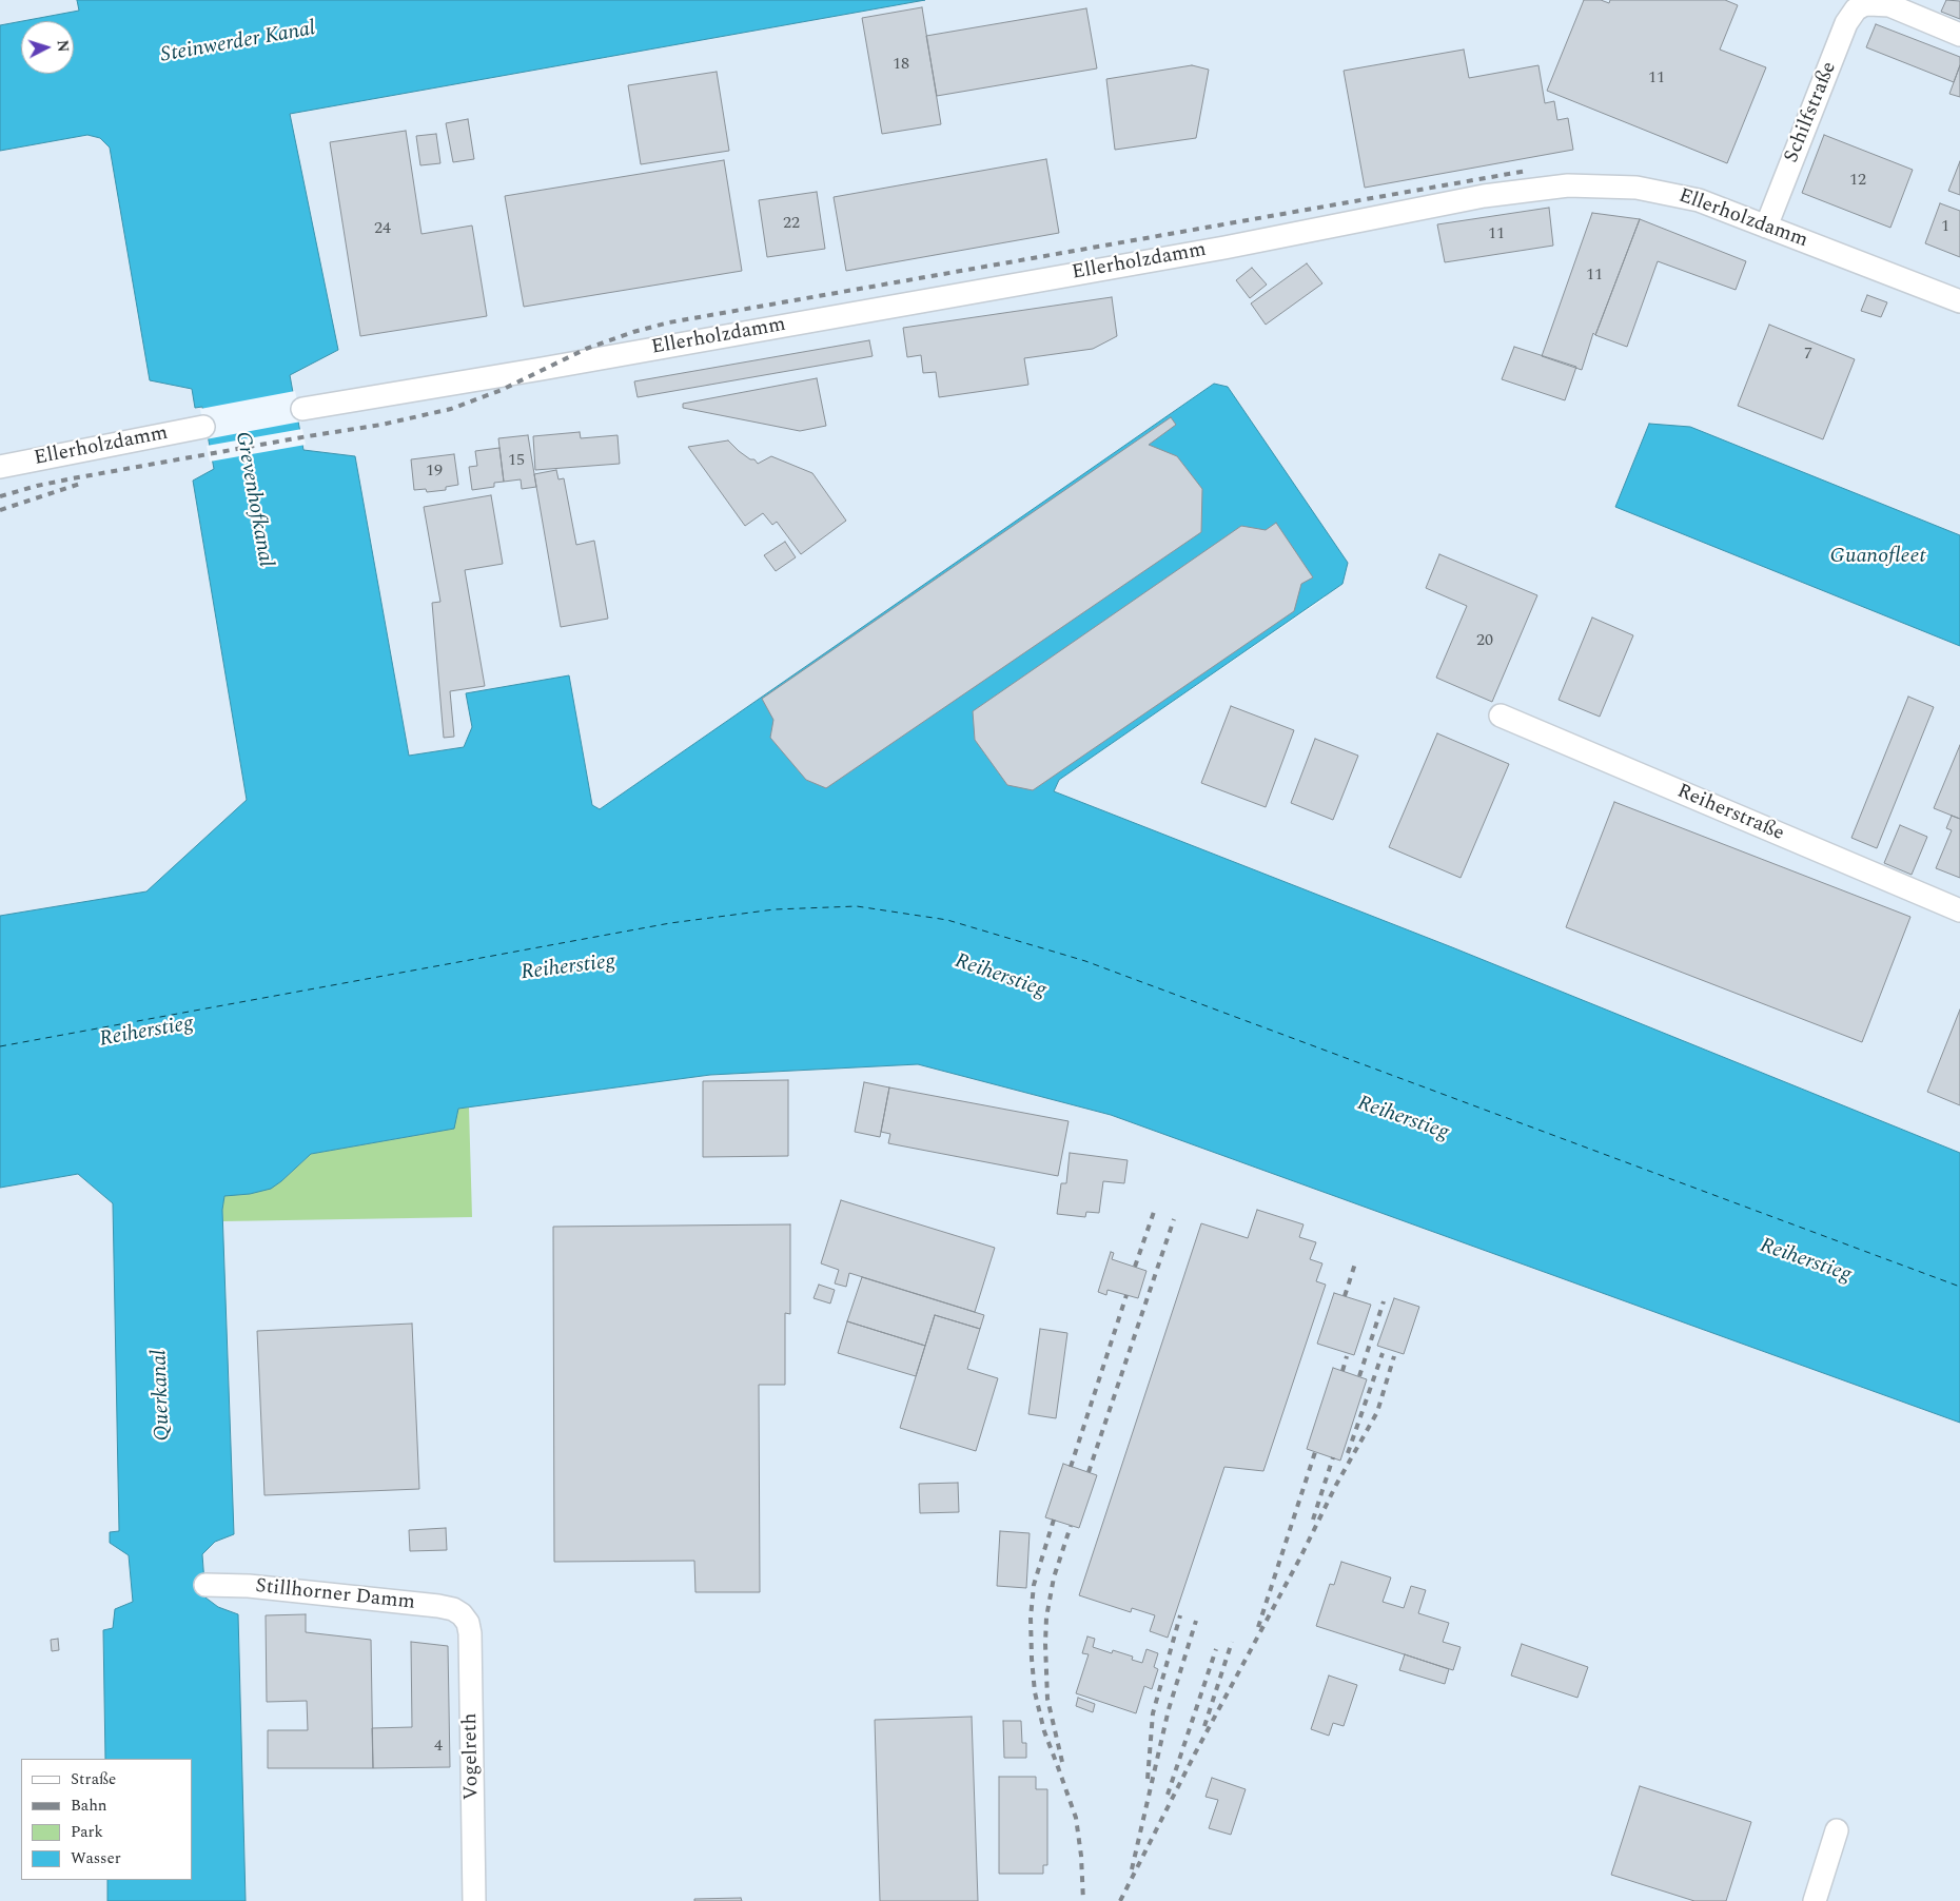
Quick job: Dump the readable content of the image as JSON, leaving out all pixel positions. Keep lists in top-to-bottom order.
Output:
{
  "streets": {
    "street": [
      "Schilfstraße",
      "Ellerholzdamm",
      "Reiherstraße",
      "Stillhorner Damm",
      "Vogelreth"
    ]
  },
  "crossings": [
    ["Schilfstraße", "Ellerholzdamm"],
    ["Stillhorner Damm", "Vogelreth"]
  ],
  "water": [
    "Steinwerder Kanal",
    "Grevenhofkanal",
    "Guanofleet",
    "Reiherstieg",
    "Querkanal"
  ],
  "house_numbers": [
    "18",
    "11",
    "12",
    "22",
    "1",
    "24",
    "11",
    "11",
    "7",
    "15",
    "19",
    "20",
    "4"
  ],
  "legend": [
    "Straße",
    "Bahn",
    "Park",
    "Wasser"
  ],
  "north": "right"
}
